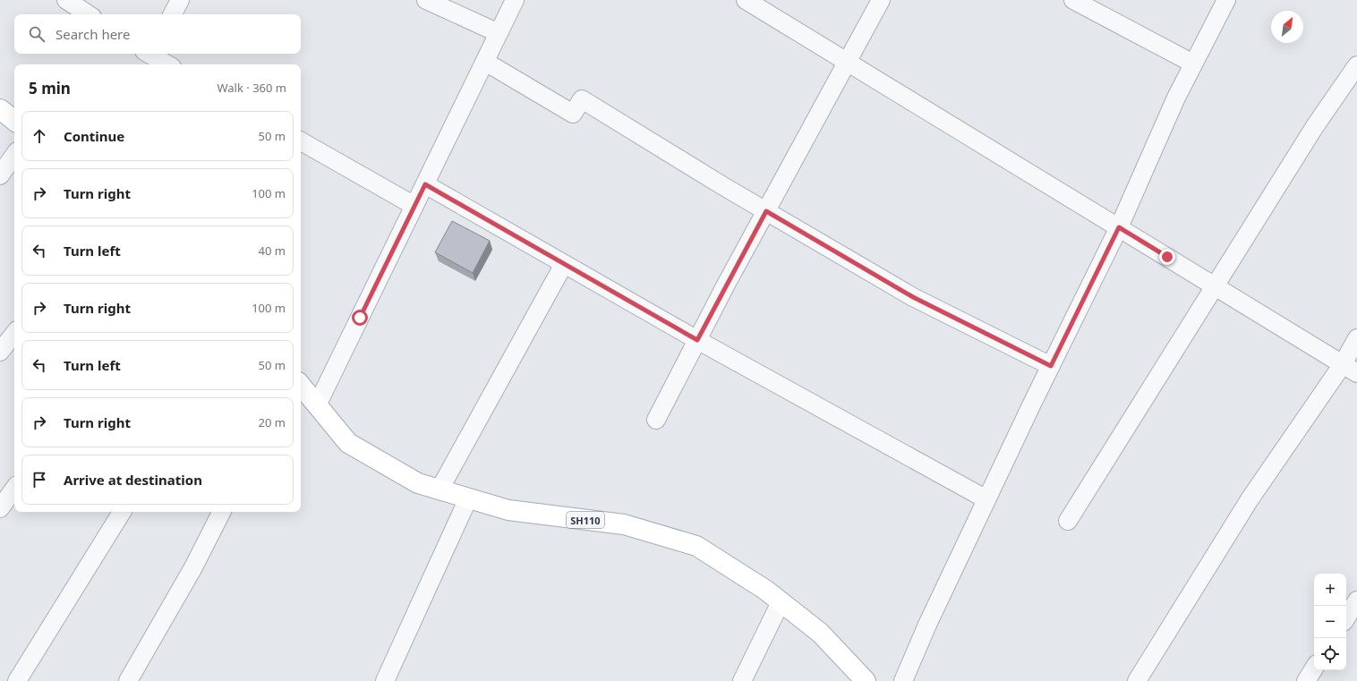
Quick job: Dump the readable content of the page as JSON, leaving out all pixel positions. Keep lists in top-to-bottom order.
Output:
{
  "streets": {
    "main road": ["SH110"]
  },
  "north": "top right",
  "page": {
    "search": "Search here",
    "heading": ["5 min", "Walk · 360 m"],
    "list": [
      ["Continue", "50 m"],
      ["Turn right", "100 m"],
      ["Turn left", "40 m"],
      ["Turn right", "100 m"],
      ["Turn left", "50 m"],
      ["Turn right", "20 m"],
      "Arrive at destination"
    ],
    "map_buttons": ["+", "−"]
  }
}
